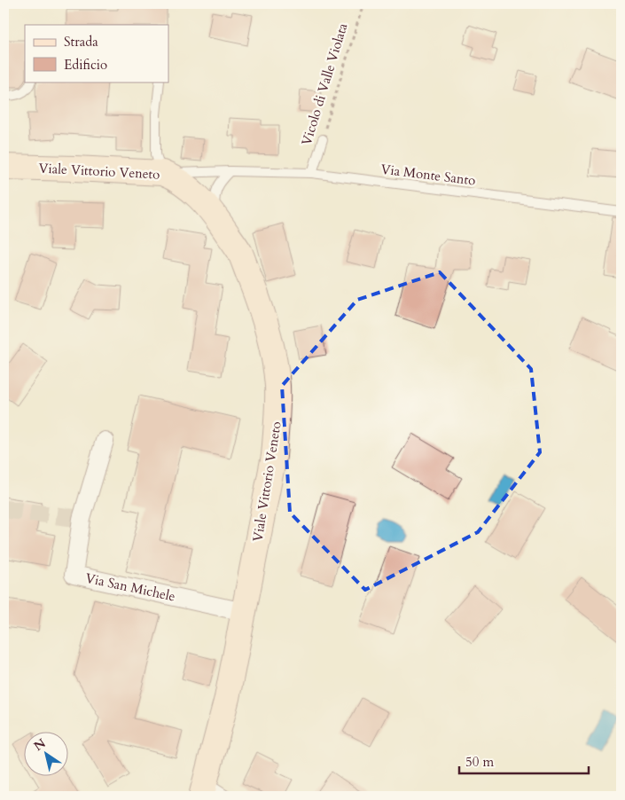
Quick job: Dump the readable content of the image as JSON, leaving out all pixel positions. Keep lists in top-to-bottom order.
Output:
{
  "streets": {
    "main road": ["Viale Vittorio Veneto"],
    "street": ["Via San Michele"],
    "lane": ["Vicolo di Valle Violata", "Via Monte Santo"]
  },
  "crossings": [
    ["Vicolo di Valle Violata", "Via Monte Santo"],
    ["Viale Vittorio Veneto", "Via Monte Santo"],
    ["Viale Vittorio Veneto", "Via San Michele"]
  ],
  "legend": ["Strada", "Edificio"],
  "scale_bar": "50 m",
  "north": "top left"
}
